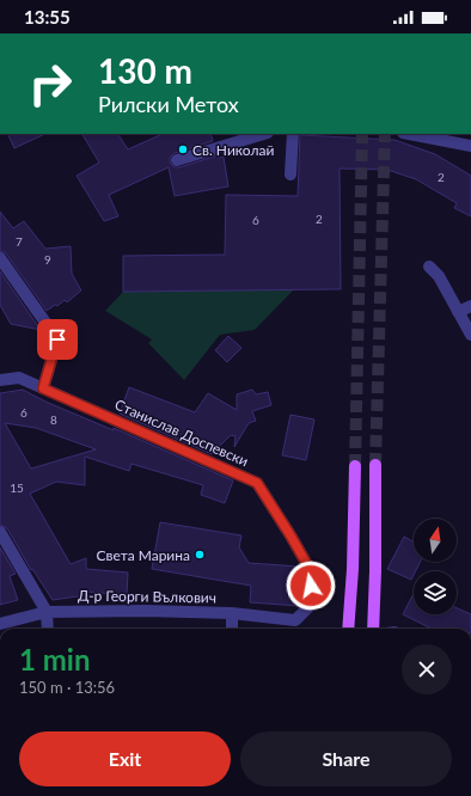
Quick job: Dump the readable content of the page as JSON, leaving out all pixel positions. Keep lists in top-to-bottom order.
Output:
{
  "streets": {
    "street": ["Станислав Доспевски", "Д-р Георги Вълкович"]
  },
  "crossings": [
    ["Станислав Доспевски", "Д-р Георги Вълкович"]
  ],
  "places": ["Св. Николай", "Света Марина"],
  "house_numbers": [
    "2",
    "2",
    "6",
    "7",
    "9",
    "6",
    "8",
    "15"
  ],
  "north": "top",
  "page": {
    "status": "13:55",
    "turn": ["130 m", "Рилски Метох"],
    "heading": ["1 min", "150 m · 13:56"],
    "buttons": ["Exit", "Share"]
  }
}
